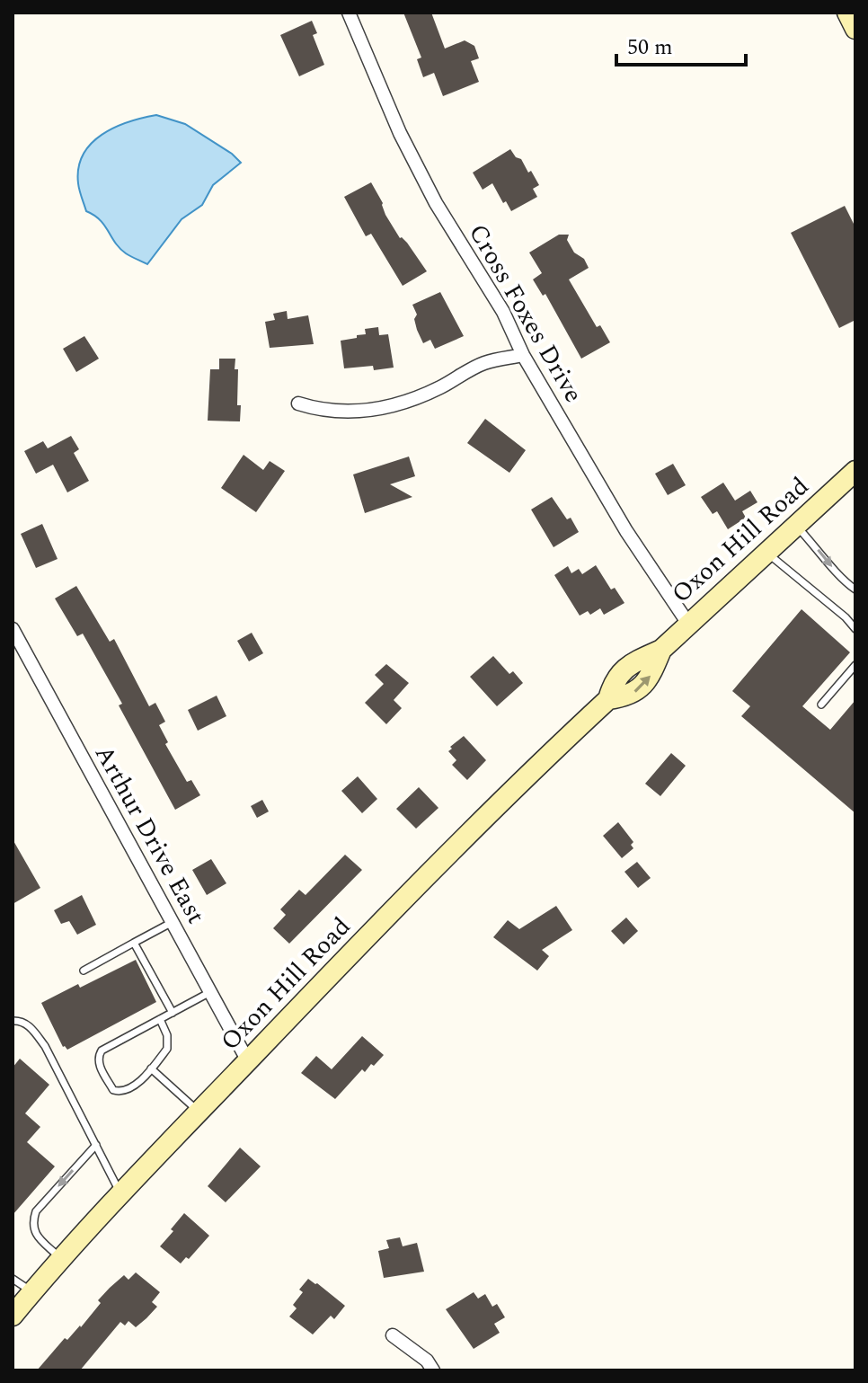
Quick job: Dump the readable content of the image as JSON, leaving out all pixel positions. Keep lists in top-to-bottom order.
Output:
{
  "streets": {
    "main road": ["Oxon Hill Road"],
    "street": ["Cross Foxes Drive", "Arthur Drive East"]
  },
  "crossings": [
    ["Cross Foxes Drive", "Oxon Hill Road"],
    ["Oxon Hill Road", "Arthur Drive East"]
  ],
  "scale_bar": "50 m"
}
